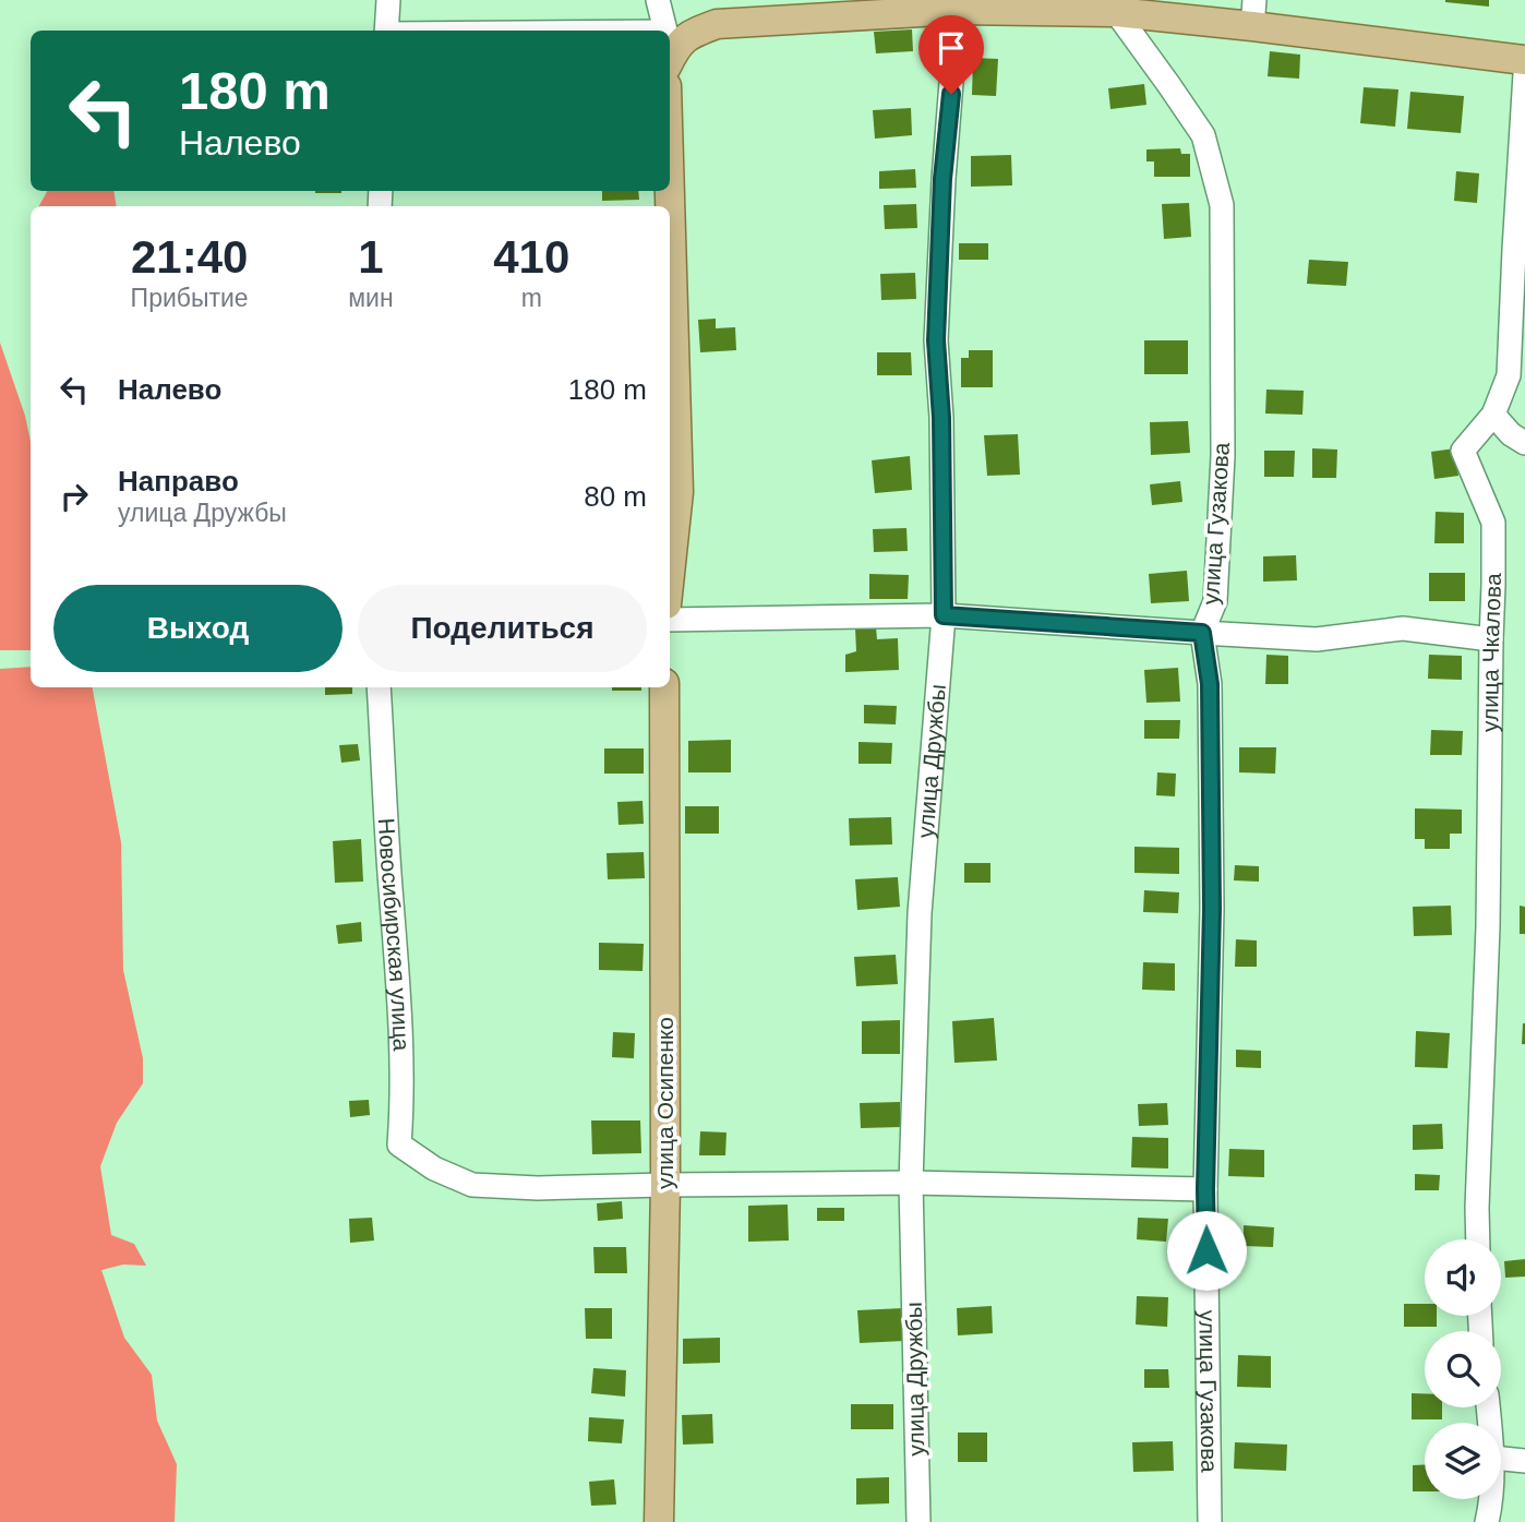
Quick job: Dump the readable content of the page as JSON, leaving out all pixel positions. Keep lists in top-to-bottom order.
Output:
{
  "streets": {
    "main road": ["улица Осипенко"],
    "street": [
      "улица Гузакова",
      "улица Чкалова",
      "улица Дружбы",
      "Новосибирская улица"
    ]
  },
  "crossings": [
    ["Новосибирская улица", "улица Осипенко"]
  ],
  "page": {
    "turn": ["180 m", "Налево"],
    "eta": [
      "21:40",
      "Прибытие",
      "1",
      "мин",
      "410",
      "m"
    ],
    "list": [
      {
        "name": "Налево",
        "value": "180 m"
      },
      {
        "name": "Направо",
        "note": "улица Дружбы",
        "value": "80 m"
      }
    ],
    "buttons": ["Выход", "Поделиться"]
  }
}
